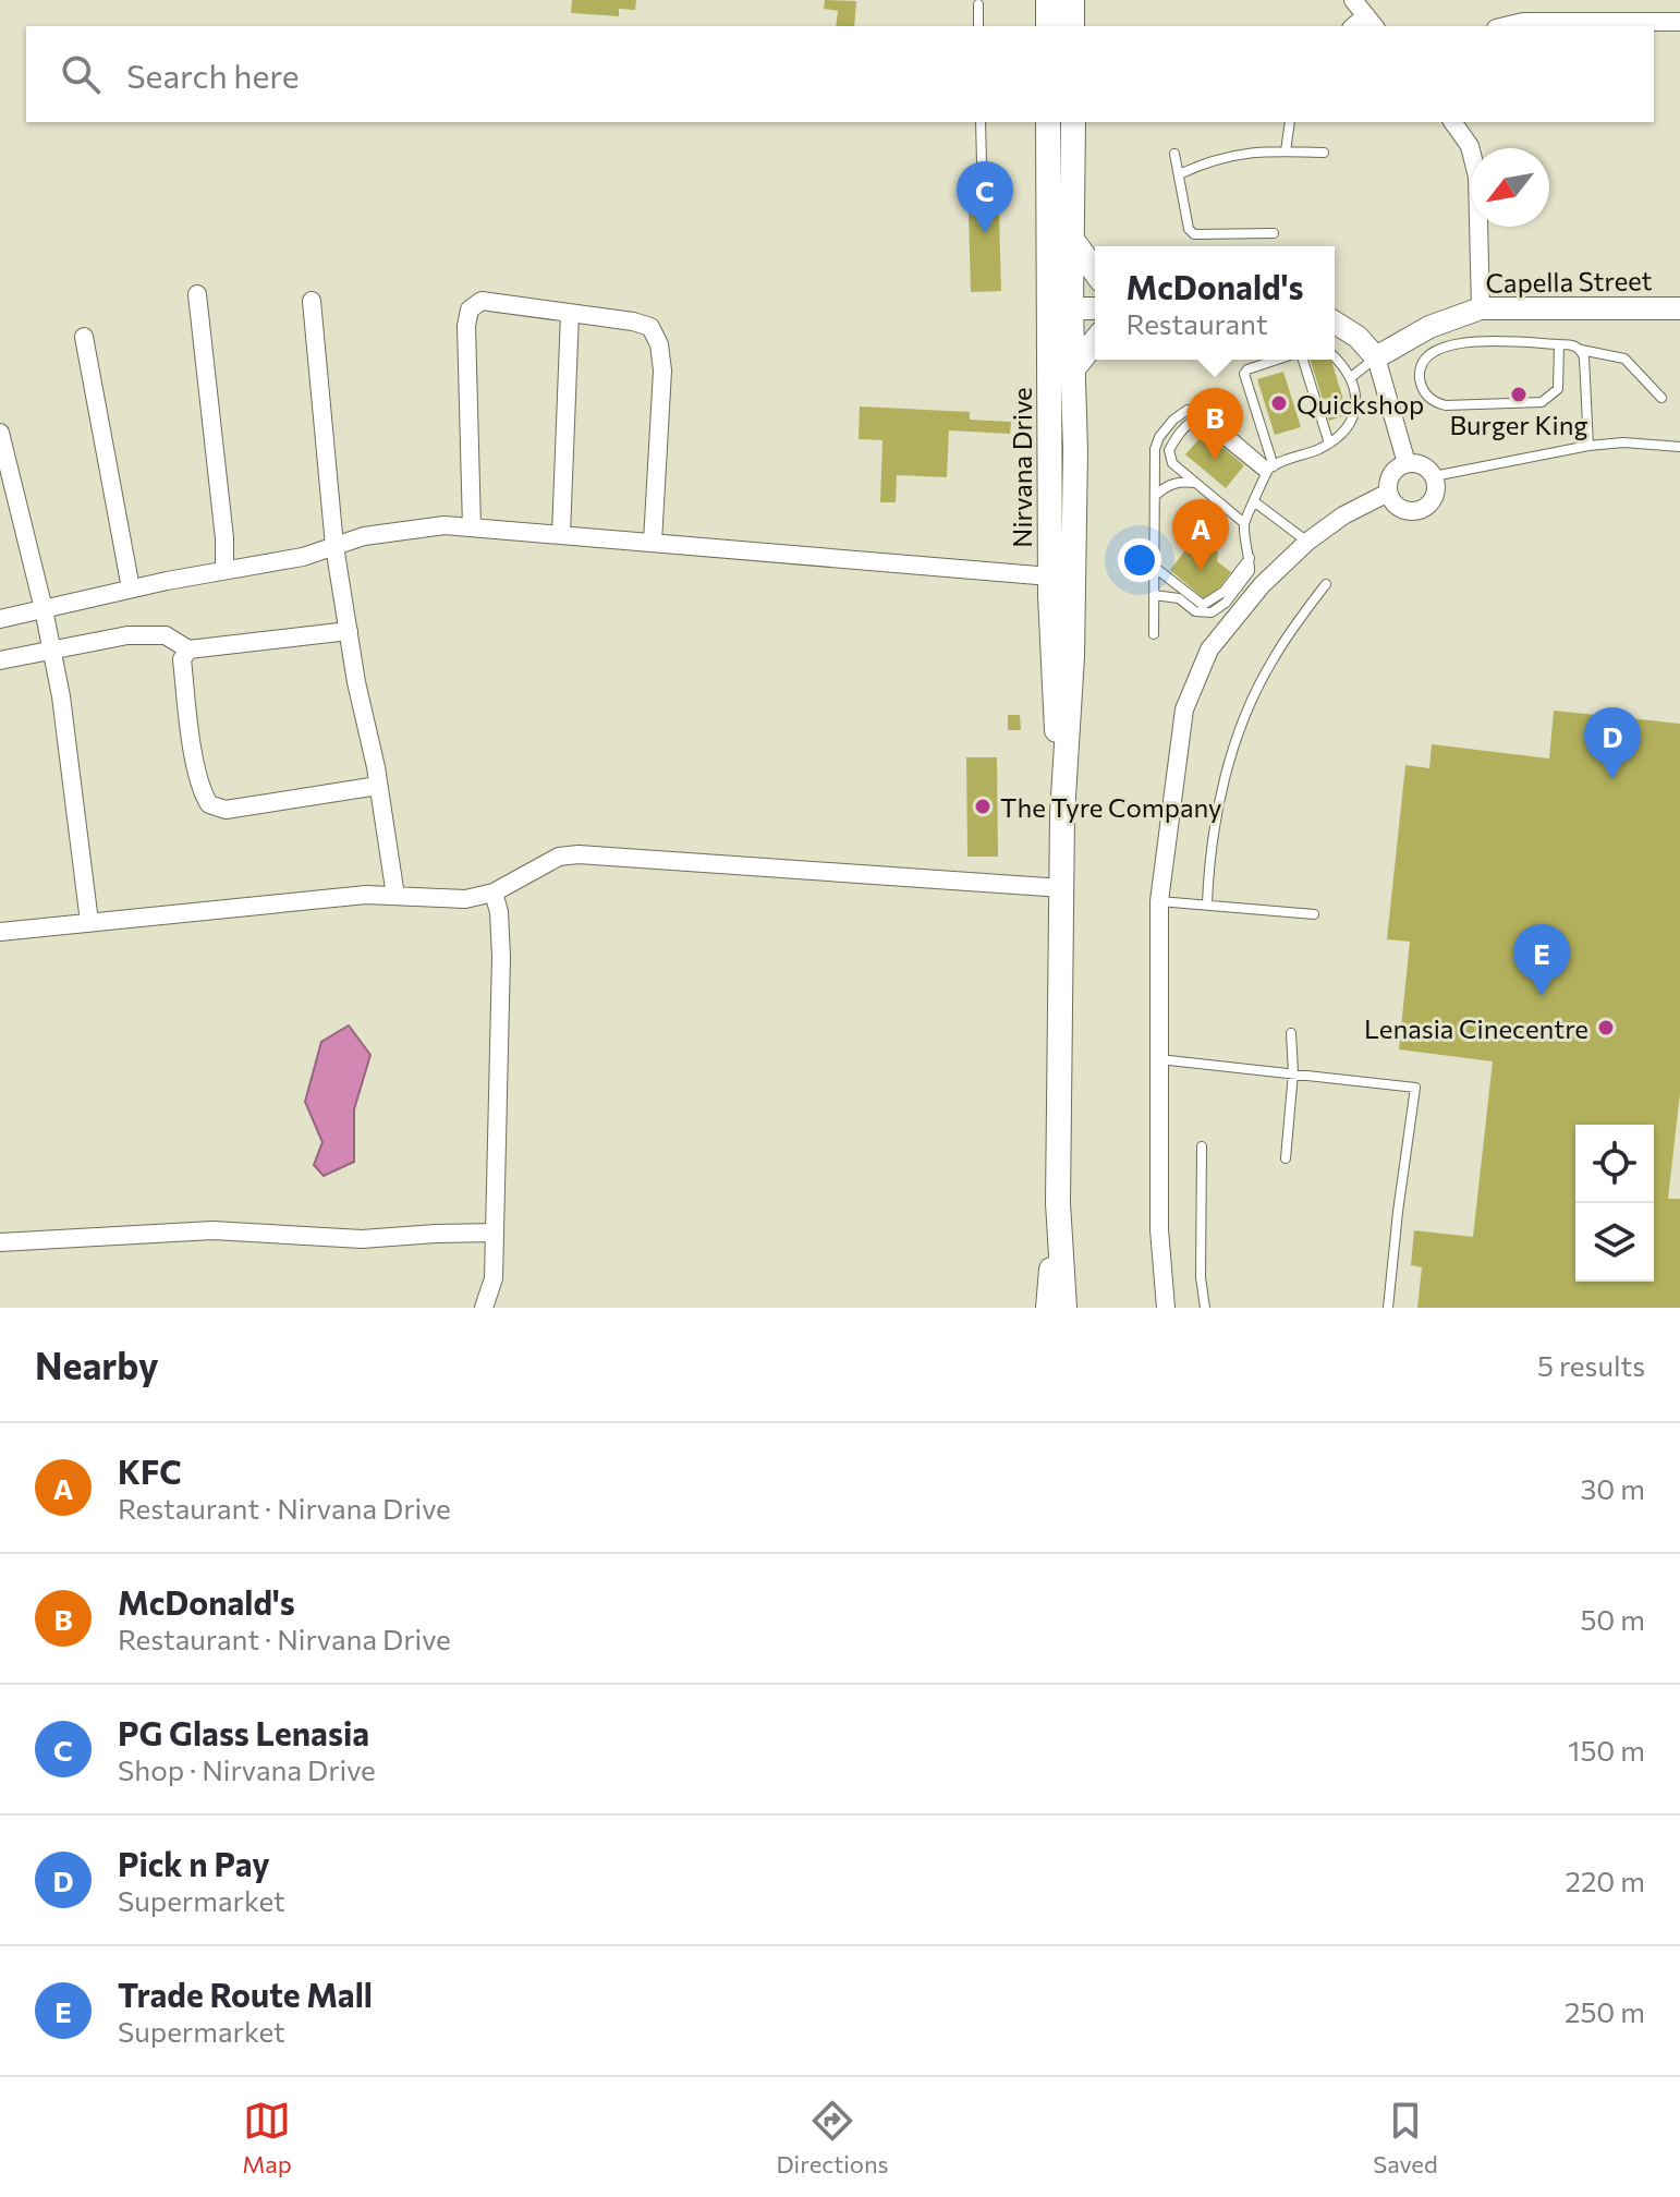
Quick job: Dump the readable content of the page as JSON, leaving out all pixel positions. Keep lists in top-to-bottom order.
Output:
{
  "streets": {
    "main road": ["Nirvana Drive"],
    "street": ["Capella Street"]
  },
  "places": [
    "Burger King",
    "Quickshop",
    "The Tyre Company",
    "Lenasia Cinecentre"
  ],
  "north": "bottom left",
  "page": {
    "search": "Search here",
    "pins": [
      "C",
      "B",
      "A",
      "D",
      "E"
    ],
    "popup": ["McDonald's", "Restaurant"],
    "heading": ["Nearby", "5 results"],
    "list": [
      {
        "mark": "A",
        "name": "KFC",
        "note": "Restaurant · Nirvana Drive",
        "value": "30 m"
      },
      {
        "mark": "B",
        "name": "McDonald's",
        "note": "Restaurant · Nirvana Drive",
        "value": "50 m"
      },
      {
        "mark": "C",
        "name": "PG Glass Lenasia",
        "note": "Shop · Nirvana Drive",
        "value": "150 m"
      },
      {
        "mark": "D",
        "name": "Pick n Pay",
        "note": "Supermarket",
        "value": "220 m"
      },
      {
        "mark": "E",
        "name": "Trade Route Mall",
        "note": "Supermarket",
        "value": "250 m"
      }
    ],
    "nav": ["Map", "Directions", "Saved"]
  }
}
